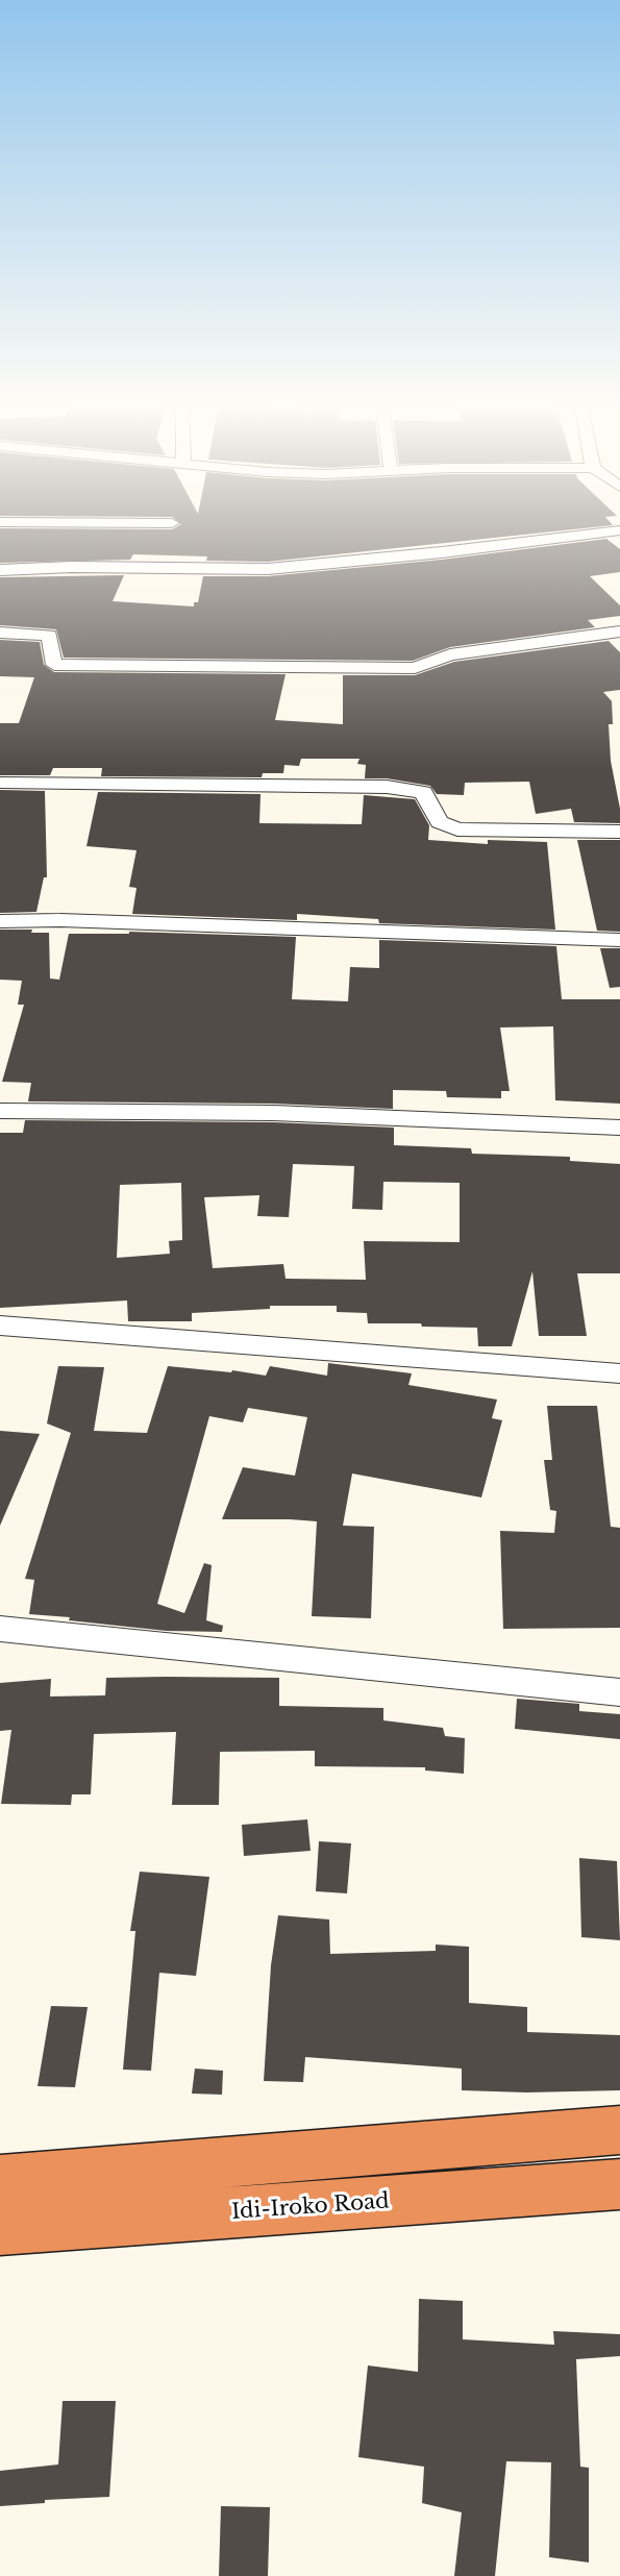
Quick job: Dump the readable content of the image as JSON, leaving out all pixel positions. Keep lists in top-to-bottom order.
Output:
{
  "streets": {
    "highway": ["Idi-Iroko Road"]
  }
}
